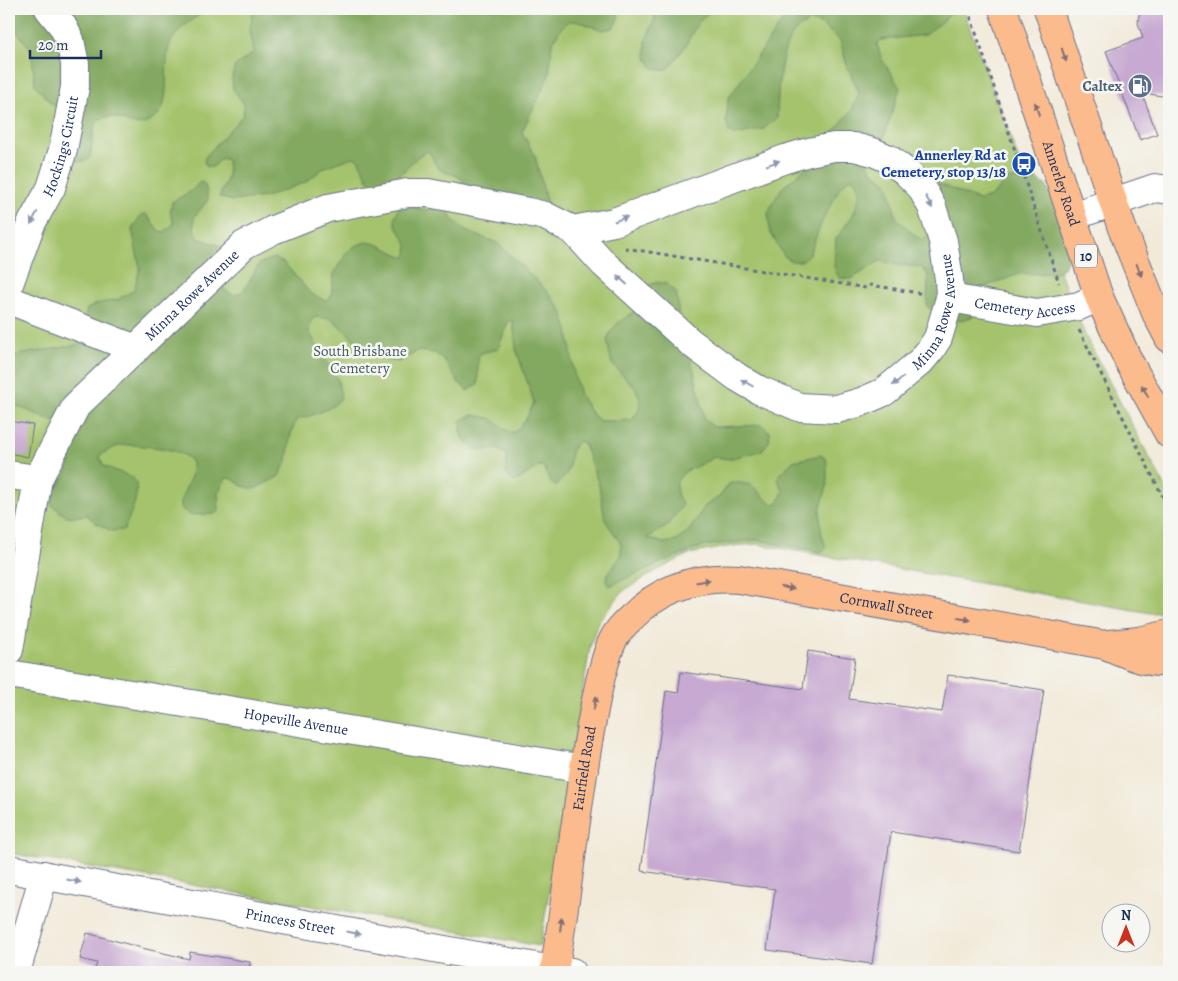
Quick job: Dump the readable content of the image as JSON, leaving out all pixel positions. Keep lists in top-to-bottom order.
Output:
{
  "streets": {
    "main road": [
      "Annerley Road",
      "10",
      "Cornwall Street",
      "Fairfield Road"
    ],
    "street": [
      "Hockings Circuit",
      "Minna Rowe Avenue",
      "Cemetery Access",
      "Hopeville Avenue",
      "Princess Street"
    ]
  },
  "crossings": [
    ["Annerley Road", "Cemetery Access"],
    ["Minna Rowe Avenue", "Cemetery Access"],
    ["Cornwall Street", "Fairfield Road"],
    ["Hopeville Avenue", "Fairfield Road"],
    ["Fairfield Road", "Princess Street"]
  ],
  "one_way": [
    "Hockings Circuit",
    "Cornwall Street",
    "Fairfield Road",
    "Princess Street"
  ],
  "parks": ["South Brisbane Cemetery"],
  "places": {
    "fuel station": ["Caltex"],
    "bus stop": ["Annerley Rd at Cemetery, stop 13/18"]
  },
  "scale_bar": "20 m",
  "north": "top"
}
